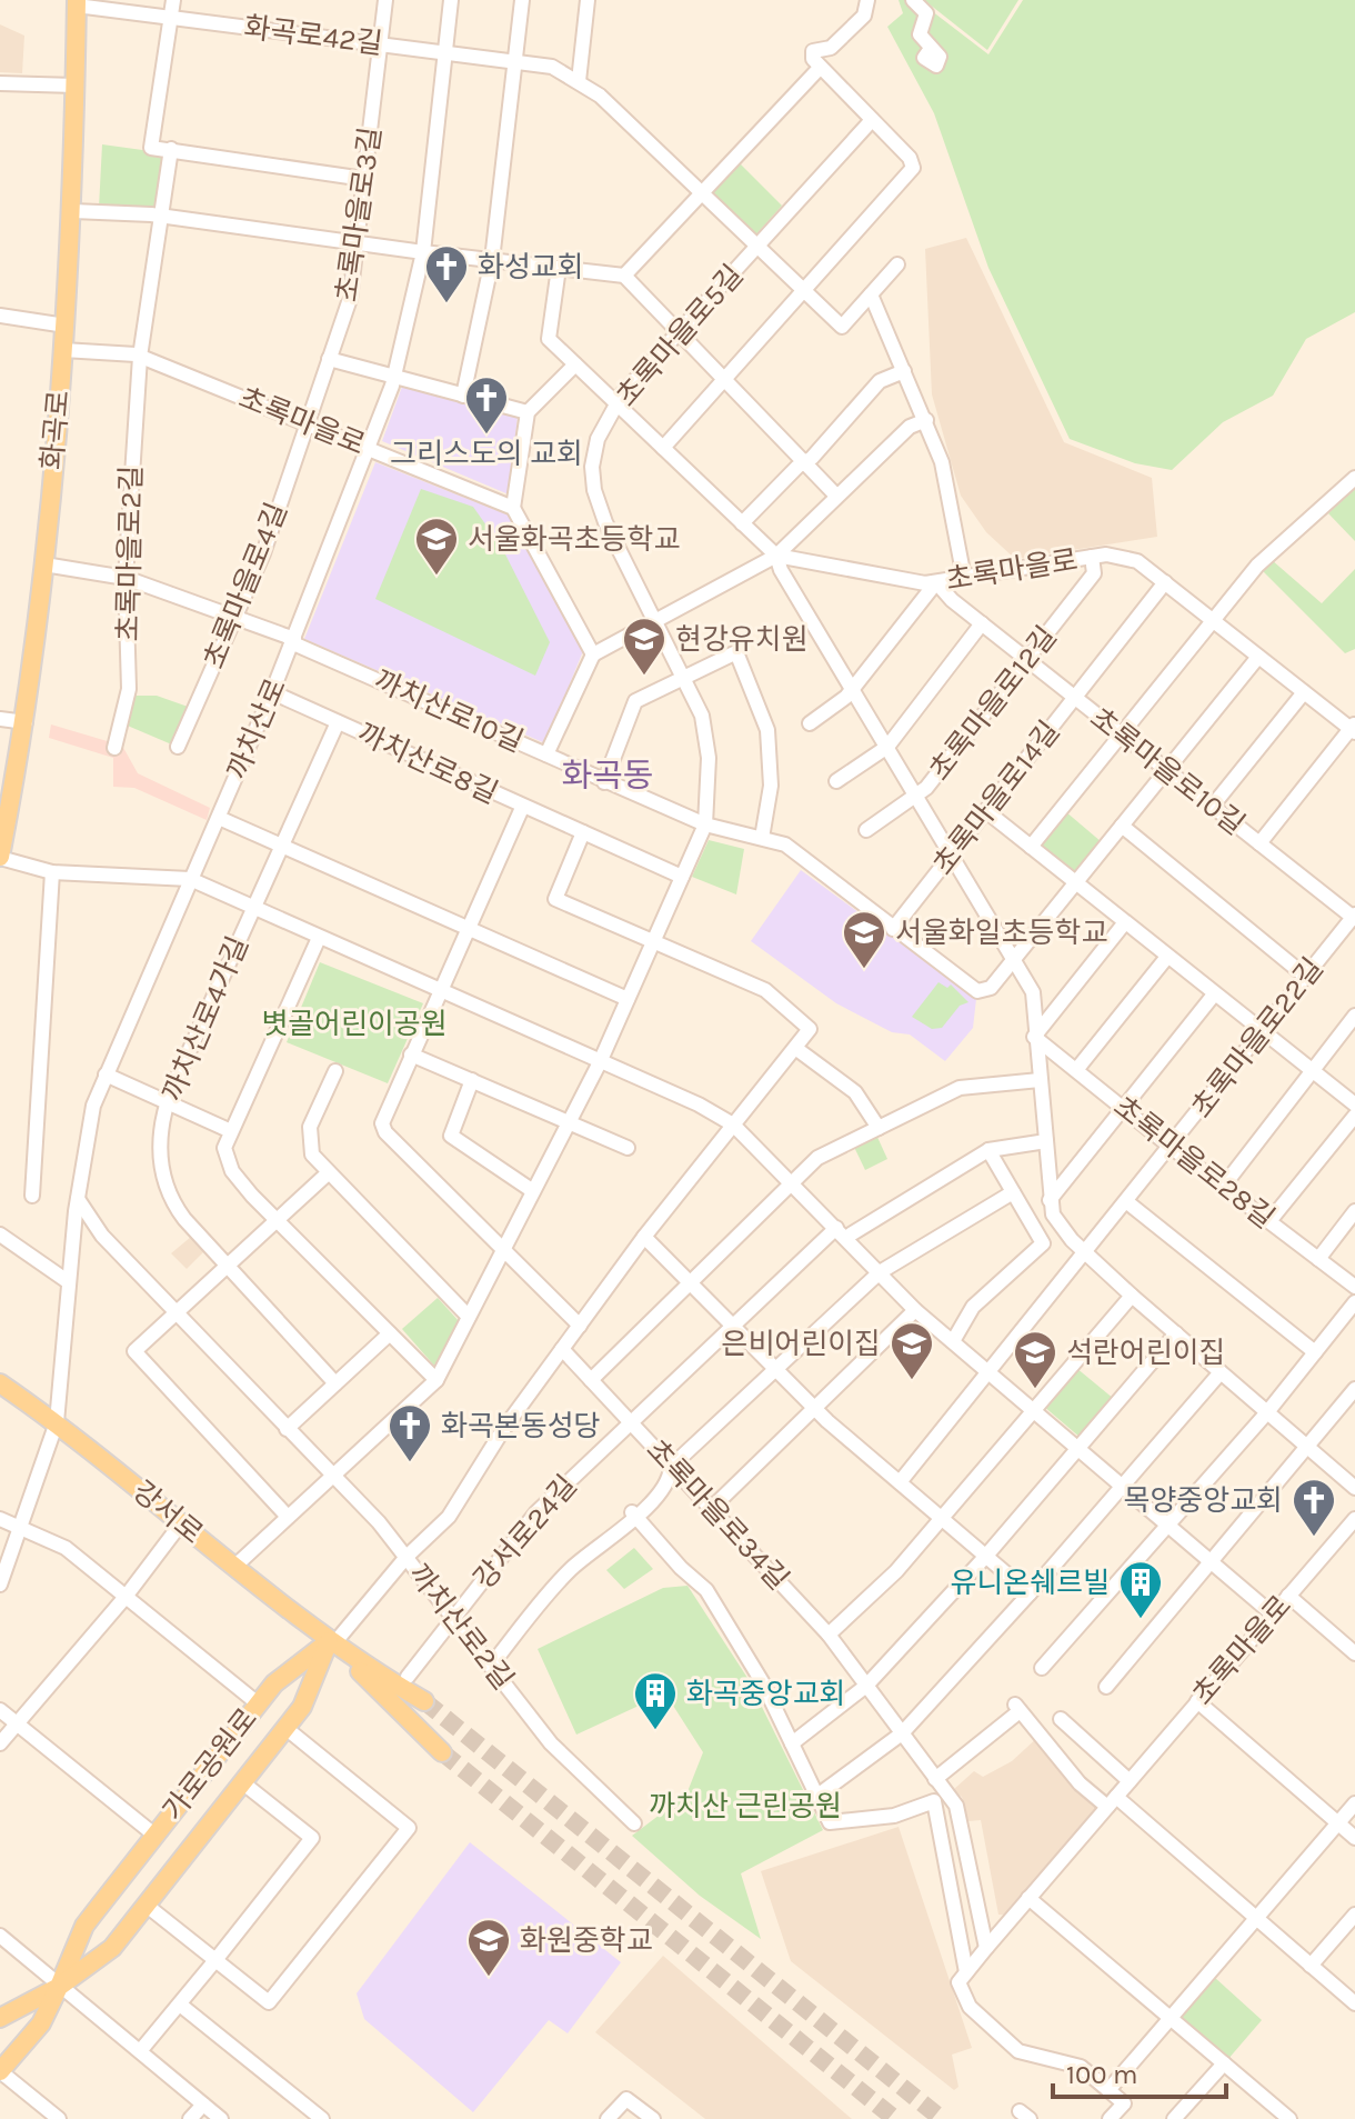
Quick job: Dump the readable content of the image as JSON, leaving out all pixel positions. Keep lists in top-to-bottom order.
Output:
{
  "streets": {
    "main road": ["화곡로", "강서로", "가로공원로"],
    "street": [
      "화곡로42길",
      "초록마을로3길",
      "초록마을로5길",
      "초록마을로",
      "초록마을로2길",
      "초록마을로4길",
      "초록마을로12길",
      "까치산로10길",
      "까치산로",
      "까치산로8길",
      "초록마을로10길",
      "초록마을로14길",
      "까치산로4가길",
      "초록마을로22길",
      "초록마을로28길",
      "초록마을로34길",
      "강서로24길",
      "까치산로2길"
    ]
  },
  "crossings": [
    ["화곡로42길", "초록마을로3길"],
    ["화곡로42길", "초록마을로5길"],
    ["화곡로42길", "화곡로"],
    ["화곡로42길", "까치산로"],
    ["초록마을로3길", "초록마을로"],
    ["초록마을로3길", "초록마을로4길"],
    ["초록마을로5길", "까치산로10길"],
    ["초록마을로", "화곡로"],
    ["초록마을로", "초록마을로2길"],
    ["초록마을로", "초록마을로4길"],
    ["초록마을로", "초록마을로12길"],
    ["초록마을로", "까치산로"],
    ["초록마을로", "초록마을로10길"],
    ["초록마을로", "초록마을로14길"],
    ["초록마을로", "초록마을로34길"],
    ["화곡로", "까치산로10길"],
    ["화곡로", "까치산로"],
    ["초록마을로2길", "까치산로10길"],
    ["초록마을로4길", "까치산로10길"],
    ["초록마을로12길", "초록마을로10길"],
    ["까치산로10길", "까치산로"],
    ["까치산로10길", "초록마을로14길"],
    ["까치산로", "까치산로8길"],
    ["까치산로", "강서로"],
    ["까치산로", "까치산로2길"],
    ["까치산로8길", "까치산로4가길"],
    ["초록마을로10길", "초록마을로14길"],
    ["초록마을로10길", "초록마을로22길"],
    ["초록마을로22길", "초록마을로28길"],
    ["강서로", "가로공원로"],
    ["초록마을로34길", "강서로24길"],
    ["강서로24길", "까치산로2길"]
  ],
  "districts": ["화곡동"],
  "parks": ["볏골어린이공원", "까치산 근린공원"],
  "places": {
    "church": [
      "화성교회",
      "그리스도의 교회",
      "화곡본동성당",
      "목양중앙교회"
    ],
    "school or university": [
      "서울화곡초등학교",
      "현강유치원",
      "서울화일초등학교",
      "은비어린이집",
      "석란어린이집",
      "화원중학교"
    ],
    "building": ["유니온쉐르빌", "화곡중앙교회"]
  },
  "scale_bar": "100 m"
}
